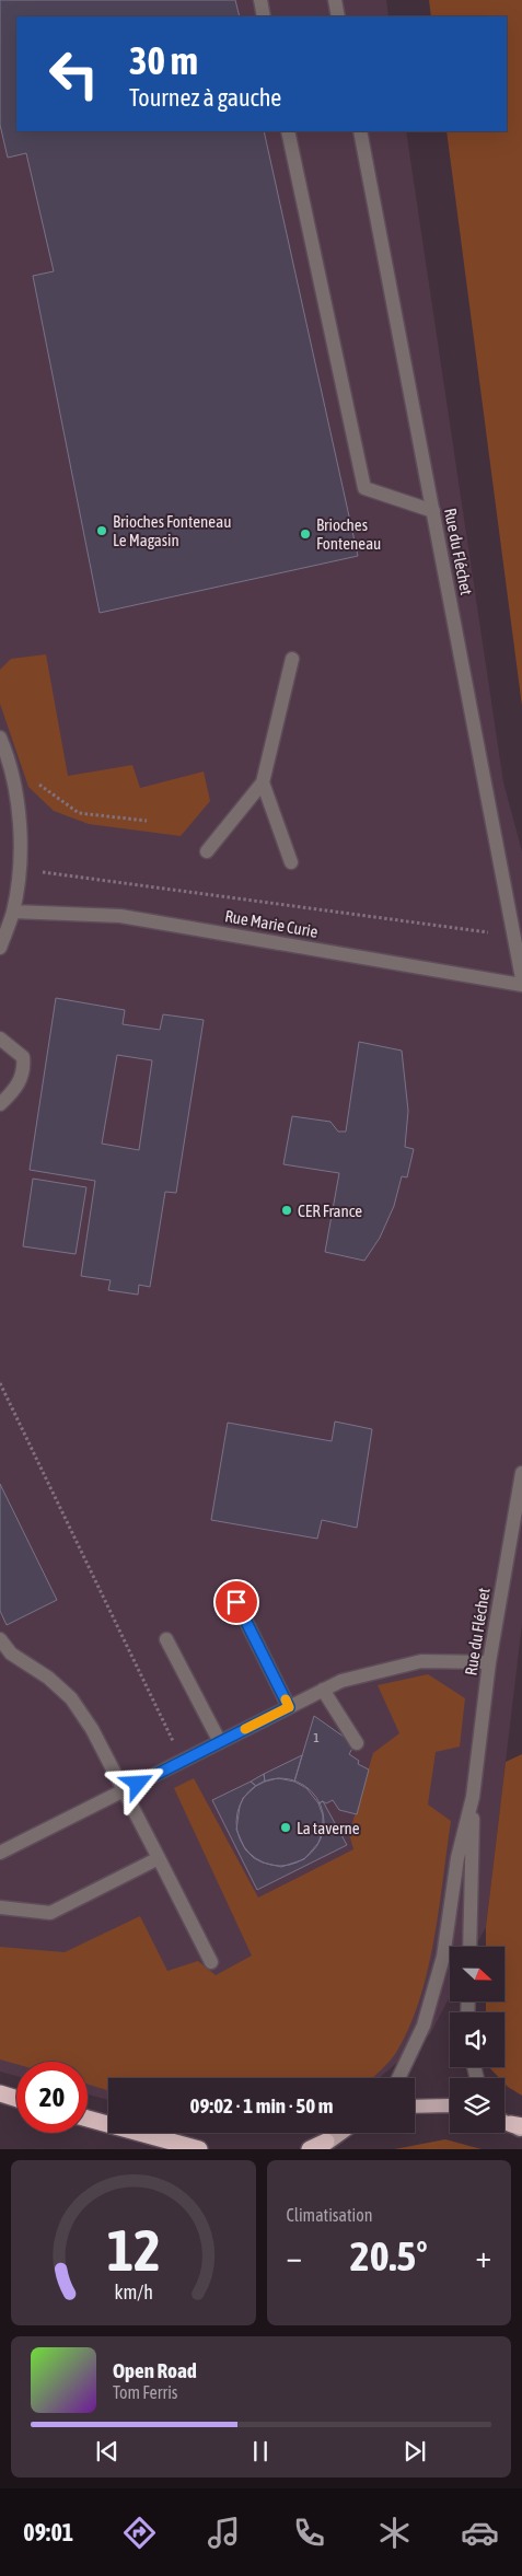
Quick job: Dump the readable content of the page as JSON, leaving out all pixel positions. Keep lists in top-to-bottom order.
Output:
{
  "streets": {
    "street": ["Rue du Fléchet", "Rue Marie Curie"]
  },
  "places": [
    "Brioches Fonteneau Le Magasin",
    "Brioches Fonteneau",
    "CER France",
    "La taverne"
  ],
  "house_numbers": ["1"],
  "north": "right",
  "page": {
    "turn": ["30 m", "Tournez à gauche"],
    "limit": "20",
    "trip": "09:02 · 1 min · 50 m",
    "tile": "Climatisation",
    "heat": ["−", "20.5°", "+"],
    "song": ["Open Road", "Tom Ferris"],
    "tabs": "09:01",
    "gauge": ["12", "km/h"]
  }
}
